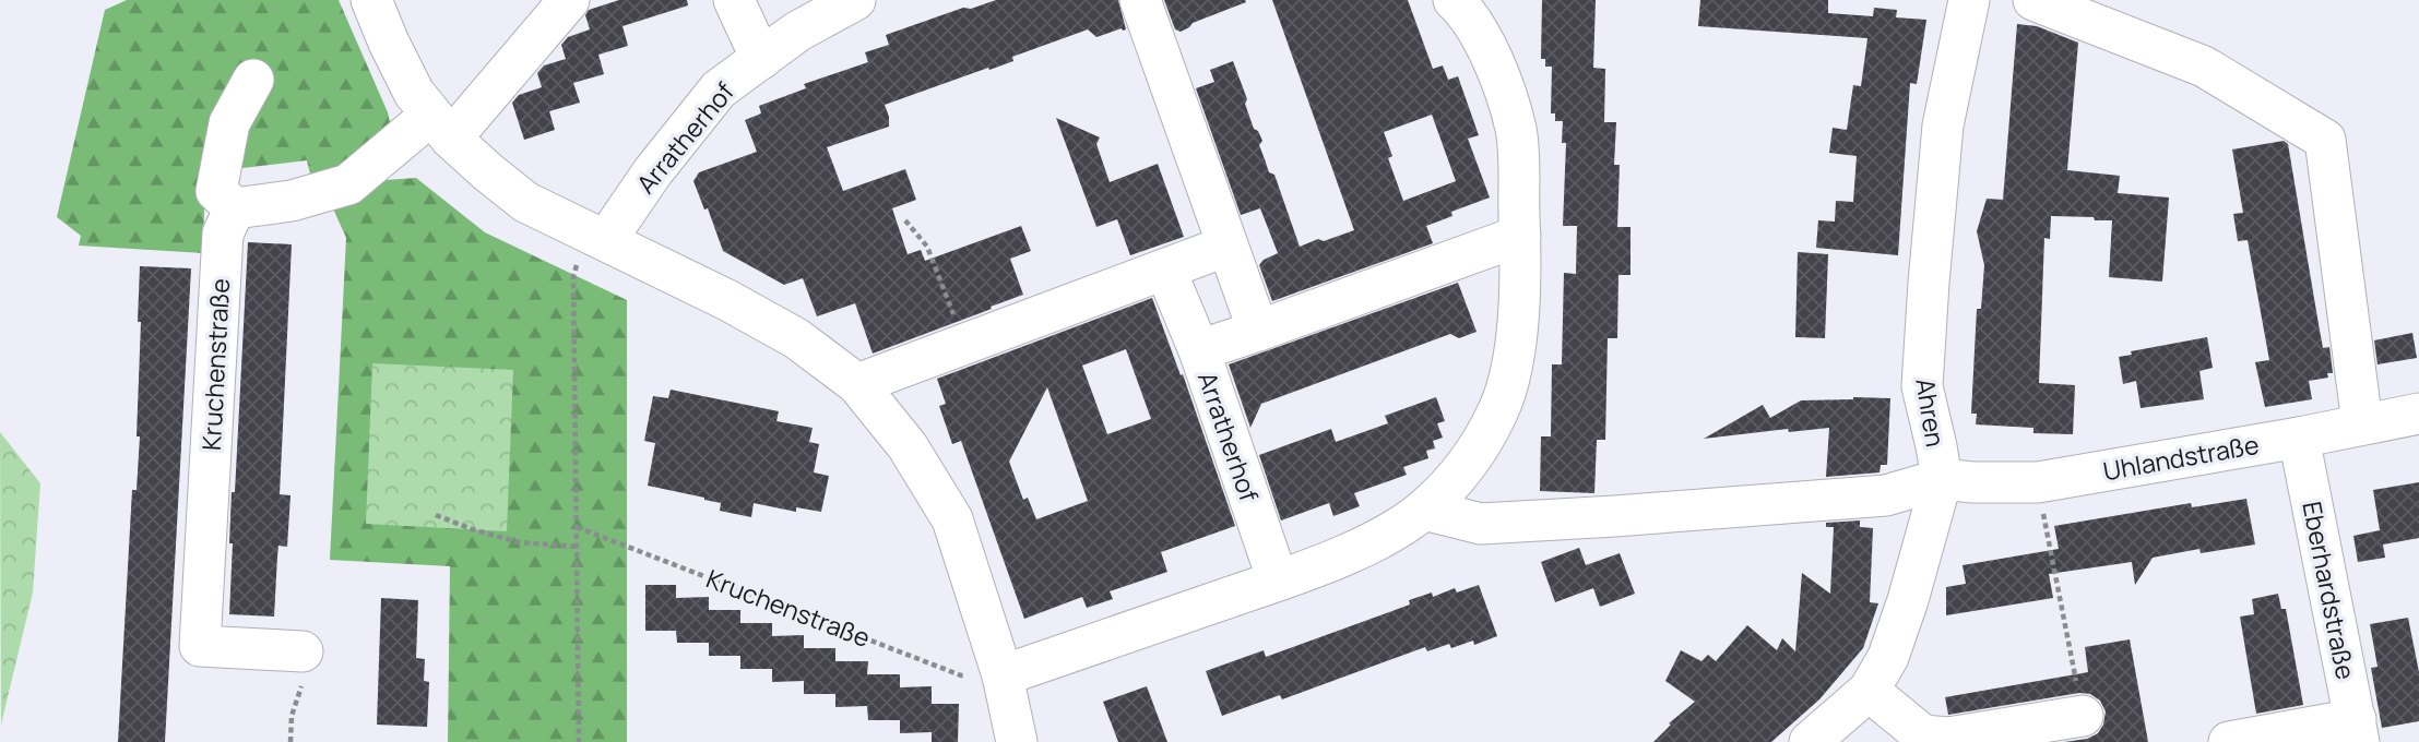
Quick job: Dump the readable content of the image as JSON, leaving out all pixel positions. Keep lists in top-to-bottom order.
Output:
{
  "streets": {
    "street": [
      "Arratherhof",
      "Kruchenstraße",
      "Ahren",
      "Uhlandstraße",
      "Eberhardstraße"
    ]
  },
  "crossings": [
    ["Ahren", "Uhlandstraße"],
    ["Uhlandstraße", "Eberhardstraße"]
  ]
}
